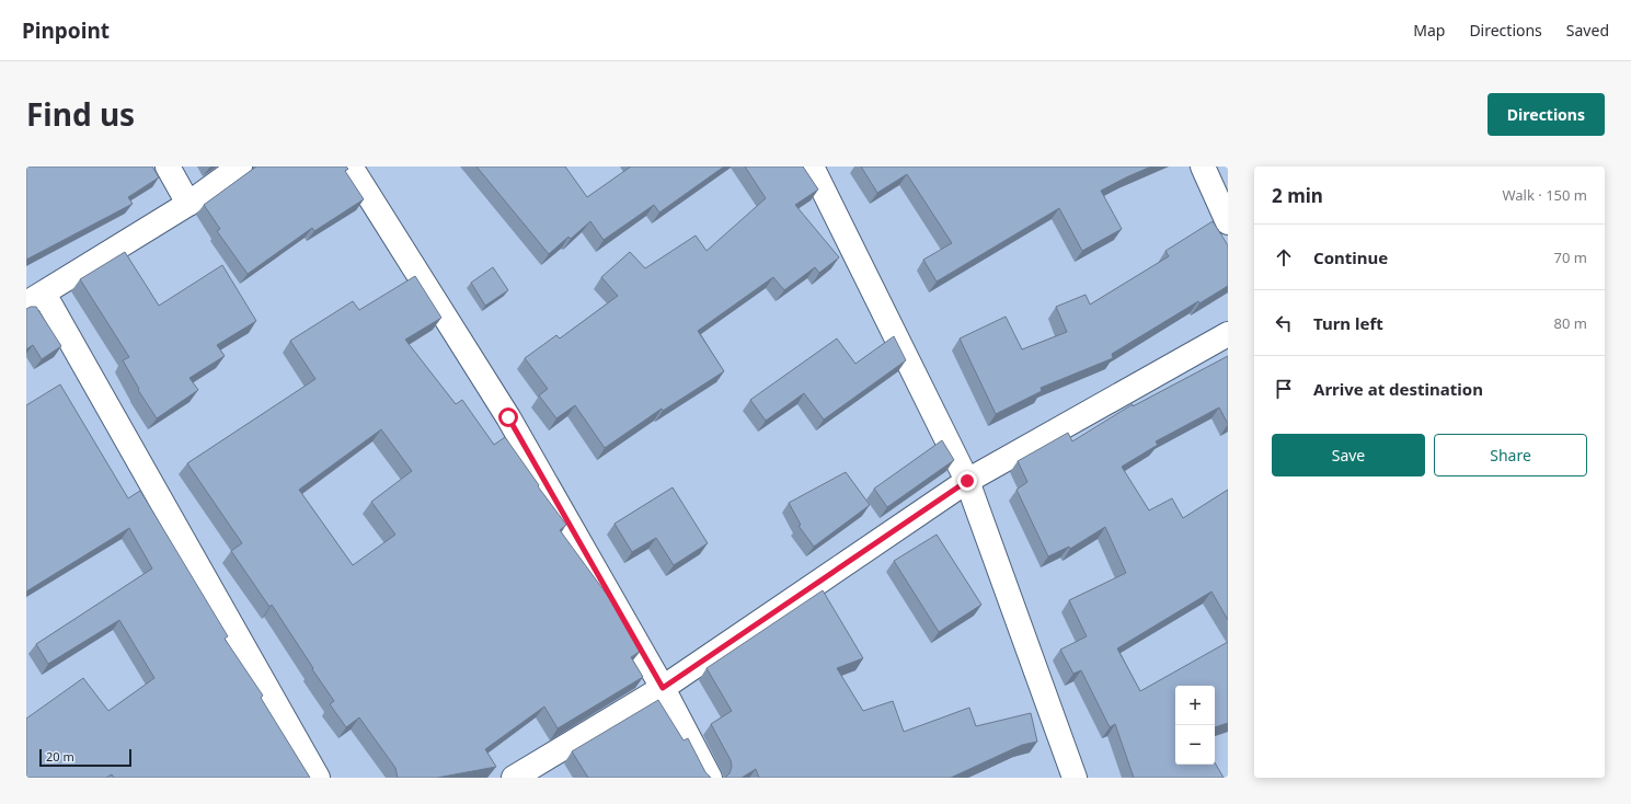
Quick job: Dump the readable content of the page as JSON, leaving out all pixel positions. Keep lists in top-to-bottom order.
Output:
{
  "scale_bar": "20 m",
  "page": {
    "header": "Pinpoint",
    "nav": ["Map", "Directions", "Saved"],
    "title": "Find us",
    "buttons": [
      "Directions",
      ["Save", "Share"]
    ],
    "heading": ["2 min", "Walk · 150 m"],
    "list": [
      ["Continue", "70 m"],
      ["Turn left", "80 m"],
      "Arrive at destination"
    ],
    "map_buttons": ["+", "−"],
    "scale": "20 m"
  }
}
